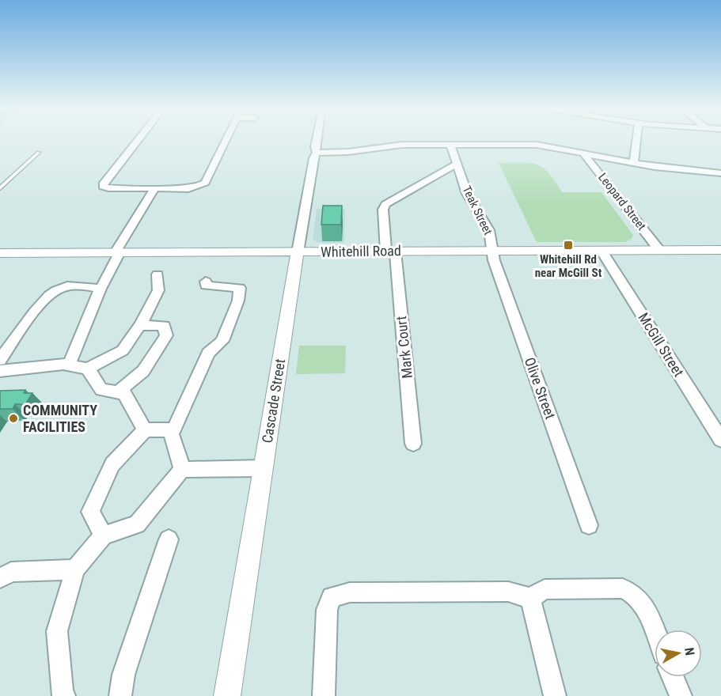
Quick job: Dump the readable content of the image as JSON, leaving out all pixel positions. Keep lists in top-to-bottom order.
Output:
{
  "streets": {
    "street": [
      "Leopard Street",
      "Teak Street",
      "Whitehill Road",
      "McGill Street",
      "Mark Court",
      "Olive Street",
      "Cascade Street"
    ]
  },
  "crossings": [
    ["Leopard Street", "Whitehill Road"],
    ["Teak Street", "Whitehill Road"],
    ["Teak Street", "Mark Court"],
    ["Teak Street", "Olive Street"],
    ["Whitehill Road", "McGill Street"],
    ["Whitehill Road", "Mark Court"],
    ["Whitehill Road", "Olive Street"],
    ["Whitehill Road", "Cascade Street"]
  ],
  "places": {
    "transit": ["Whitehill Rd near McGill St"],
    "other": ["COMMUNITY FACILITIES"]
  },
  "north": "right"
}
